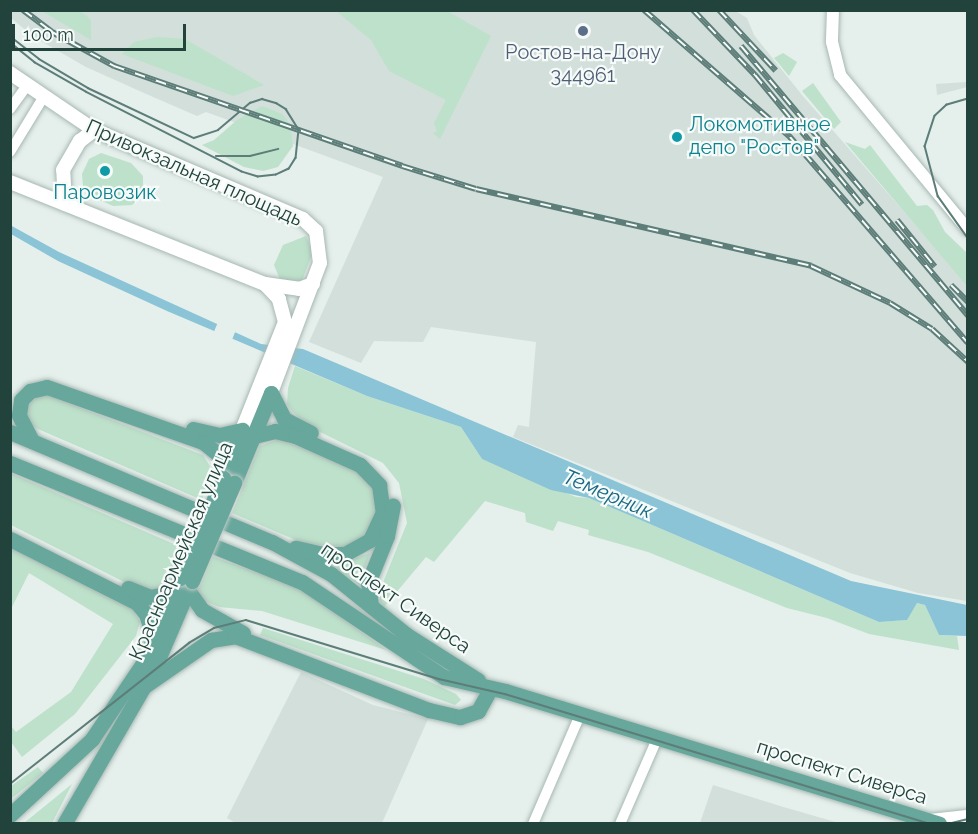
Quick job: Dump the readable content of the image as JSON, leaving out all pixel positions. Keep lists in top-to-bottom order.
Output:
{
  "streets": {
    "main road": ["Привокзальная площадь", "Красноармейская улица", "проспект Сиверса"]
  },
  "crossings": [
    ["Привокзальная площадь", "Красноармейская улица"]
  ],
  "water": ["Темерник"],
  "places": ["Ростов-на-Дону 344961", "Локомотивное депо \"Ростов\"", "Паровозик"],
  "scale_bar": "100 m"
}
